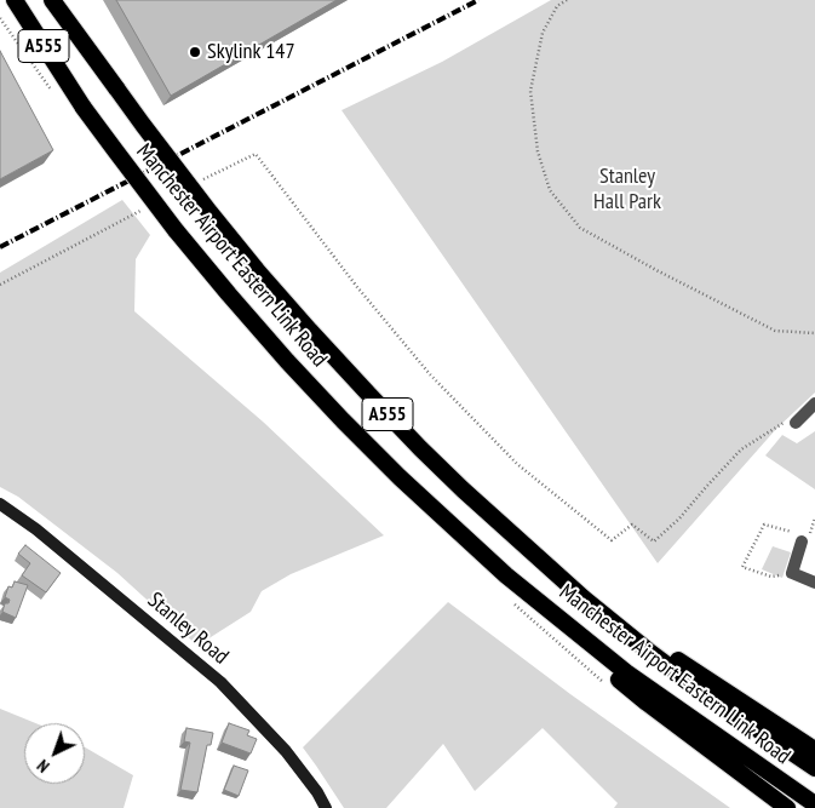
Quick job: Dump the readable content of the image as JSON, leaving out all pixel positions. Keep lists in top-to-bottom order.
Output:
{
  "streets": {
    "highway": ["A555", "Manchester Airport Eastern Link Road"],
    "main road": ["Stanley Road"]
  },
  "crossings": [
    ["A555", "Manchester Airport Eastern Link Road"]
  ],
  "parks": ["Stanley Hall Park"],
  "places": ["Skylink 147"],
  "north": "bottom left"
}
